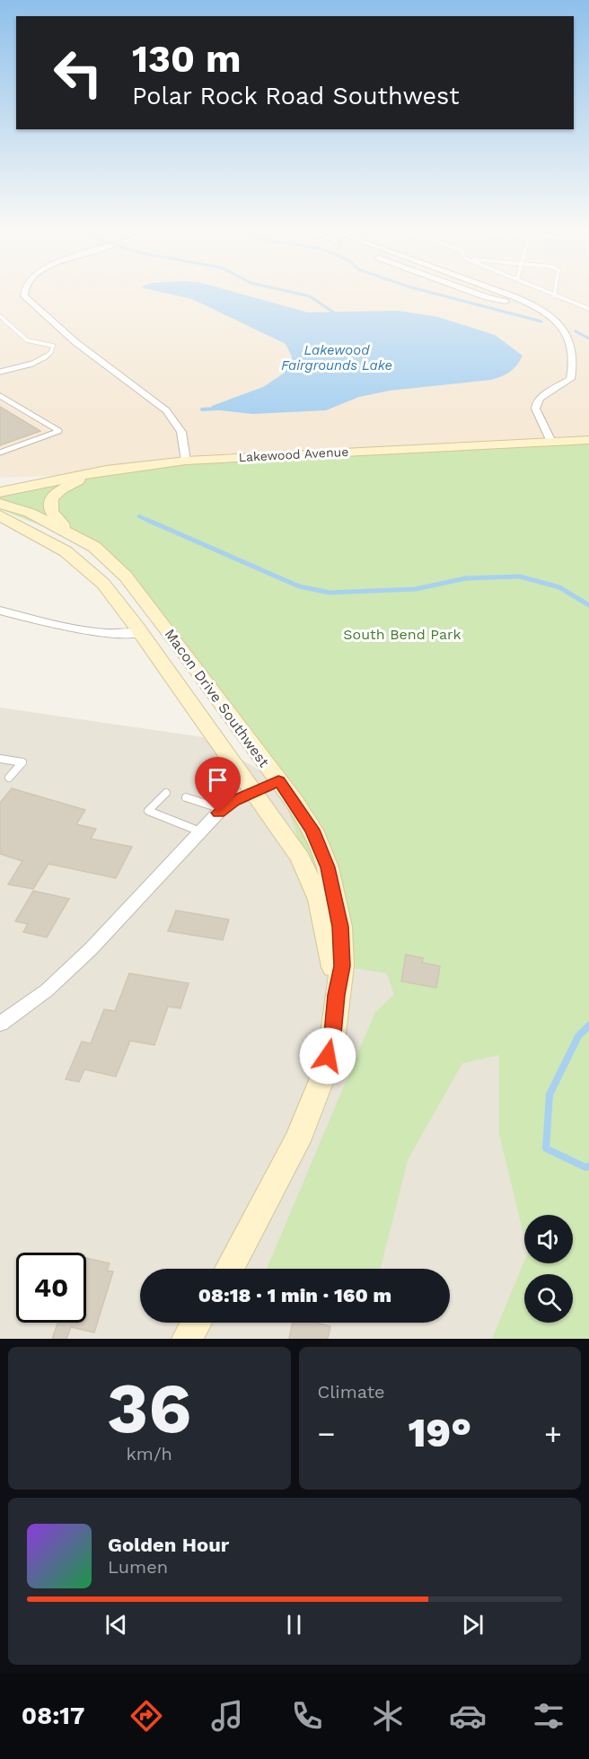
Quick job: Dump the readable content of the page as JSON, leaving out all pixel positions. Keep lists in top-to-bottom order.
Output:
{
  "streets": {
    "street": ["Lakewood Avenue", "Macon Drive Southwest"]
  },
  "water": ["Lakewood Fairgrounds Lake"],
  "parks": ["South Bend Park"],
  "page": {
    "turn": ["130 m", "Polar Rock Road Southwest"],
    "limit": "40",
    "trip": "08:18 · 1 min · 160 m",
    "tile": [
      ["36", "km/h"],
      "Climate"
    ],
    "heat": ["−", "19°", "+"],
    "song": ["Golden Hour", "Lumen"],
    "tabs": "08:17"
  }
}
